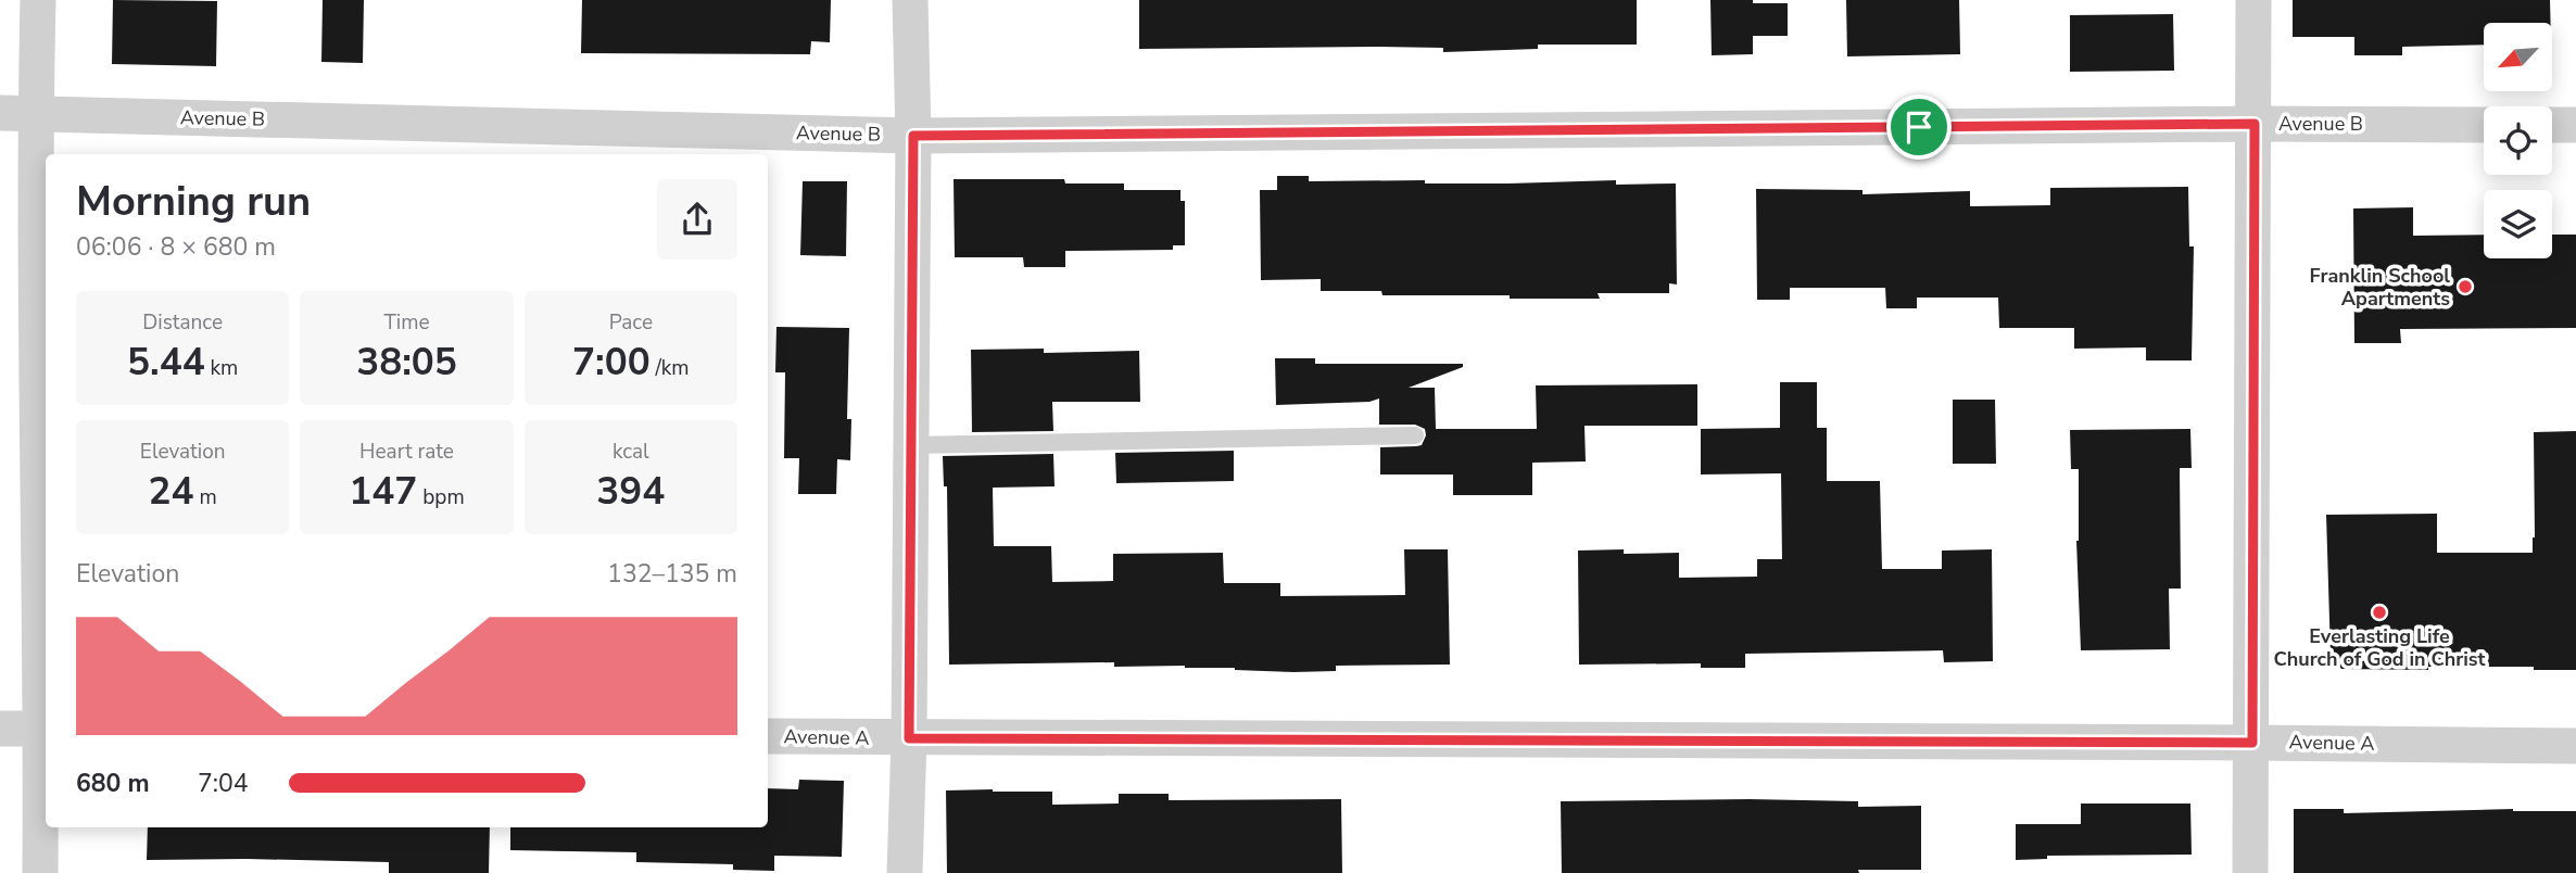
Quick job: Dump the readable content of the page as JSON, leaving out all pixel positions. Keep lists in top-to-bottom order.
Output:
{
  "streets": {
    "street": ["Avenue B", "Avenue A"]
  },
  "places": ["Franklin School Apartments", "Everlasting Life Church of God in Christ"],
  "north": "bottom left",
  "page": {
    "heading": ["Morning run", "06:06 · 8 × 680 m"],
    "stats": [
      ["Distance", "5.44 km"],
      ["Time", "38:05"],
      ["Pace", "7:00 /km"],
      ["Elevation", "24 m"],
      ["Heart rate", "147 bpm"],
      ["kcal", "394"]
    ],
    "chart": ["Elevation", "132–135 m"],
    "list": [
      {
        "name": "680 m",
        "note": "7:04"
      }
    ]
  }
}
